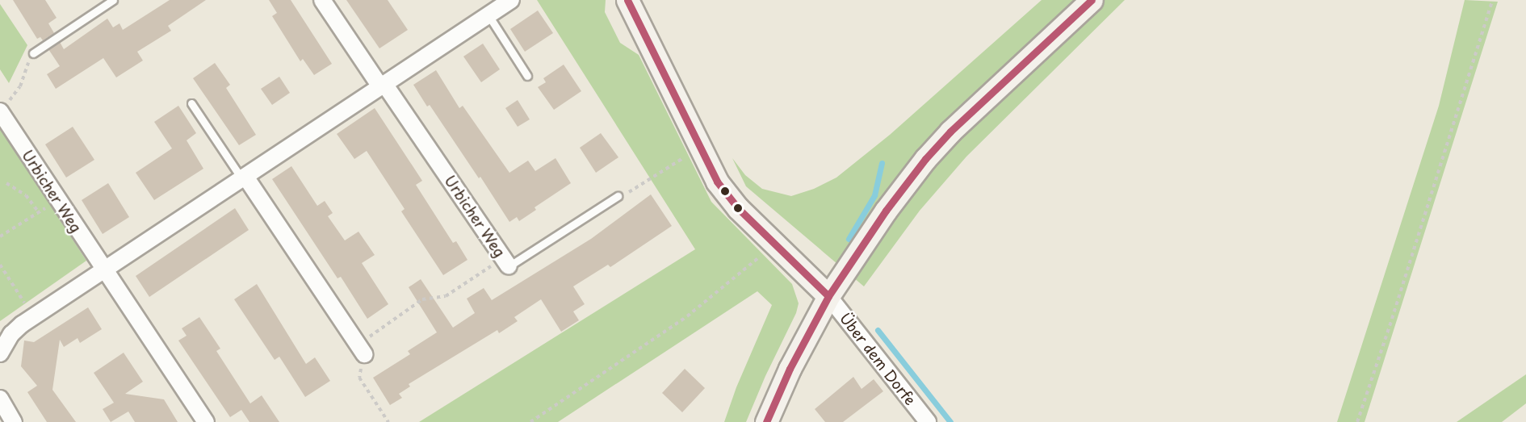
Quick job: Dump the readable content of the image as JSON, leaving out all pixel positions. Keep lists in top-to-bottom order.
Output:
{
  "streets": {
    "street": ["Urbicher Weg", "Über dem Dorfe"]
  }
}
